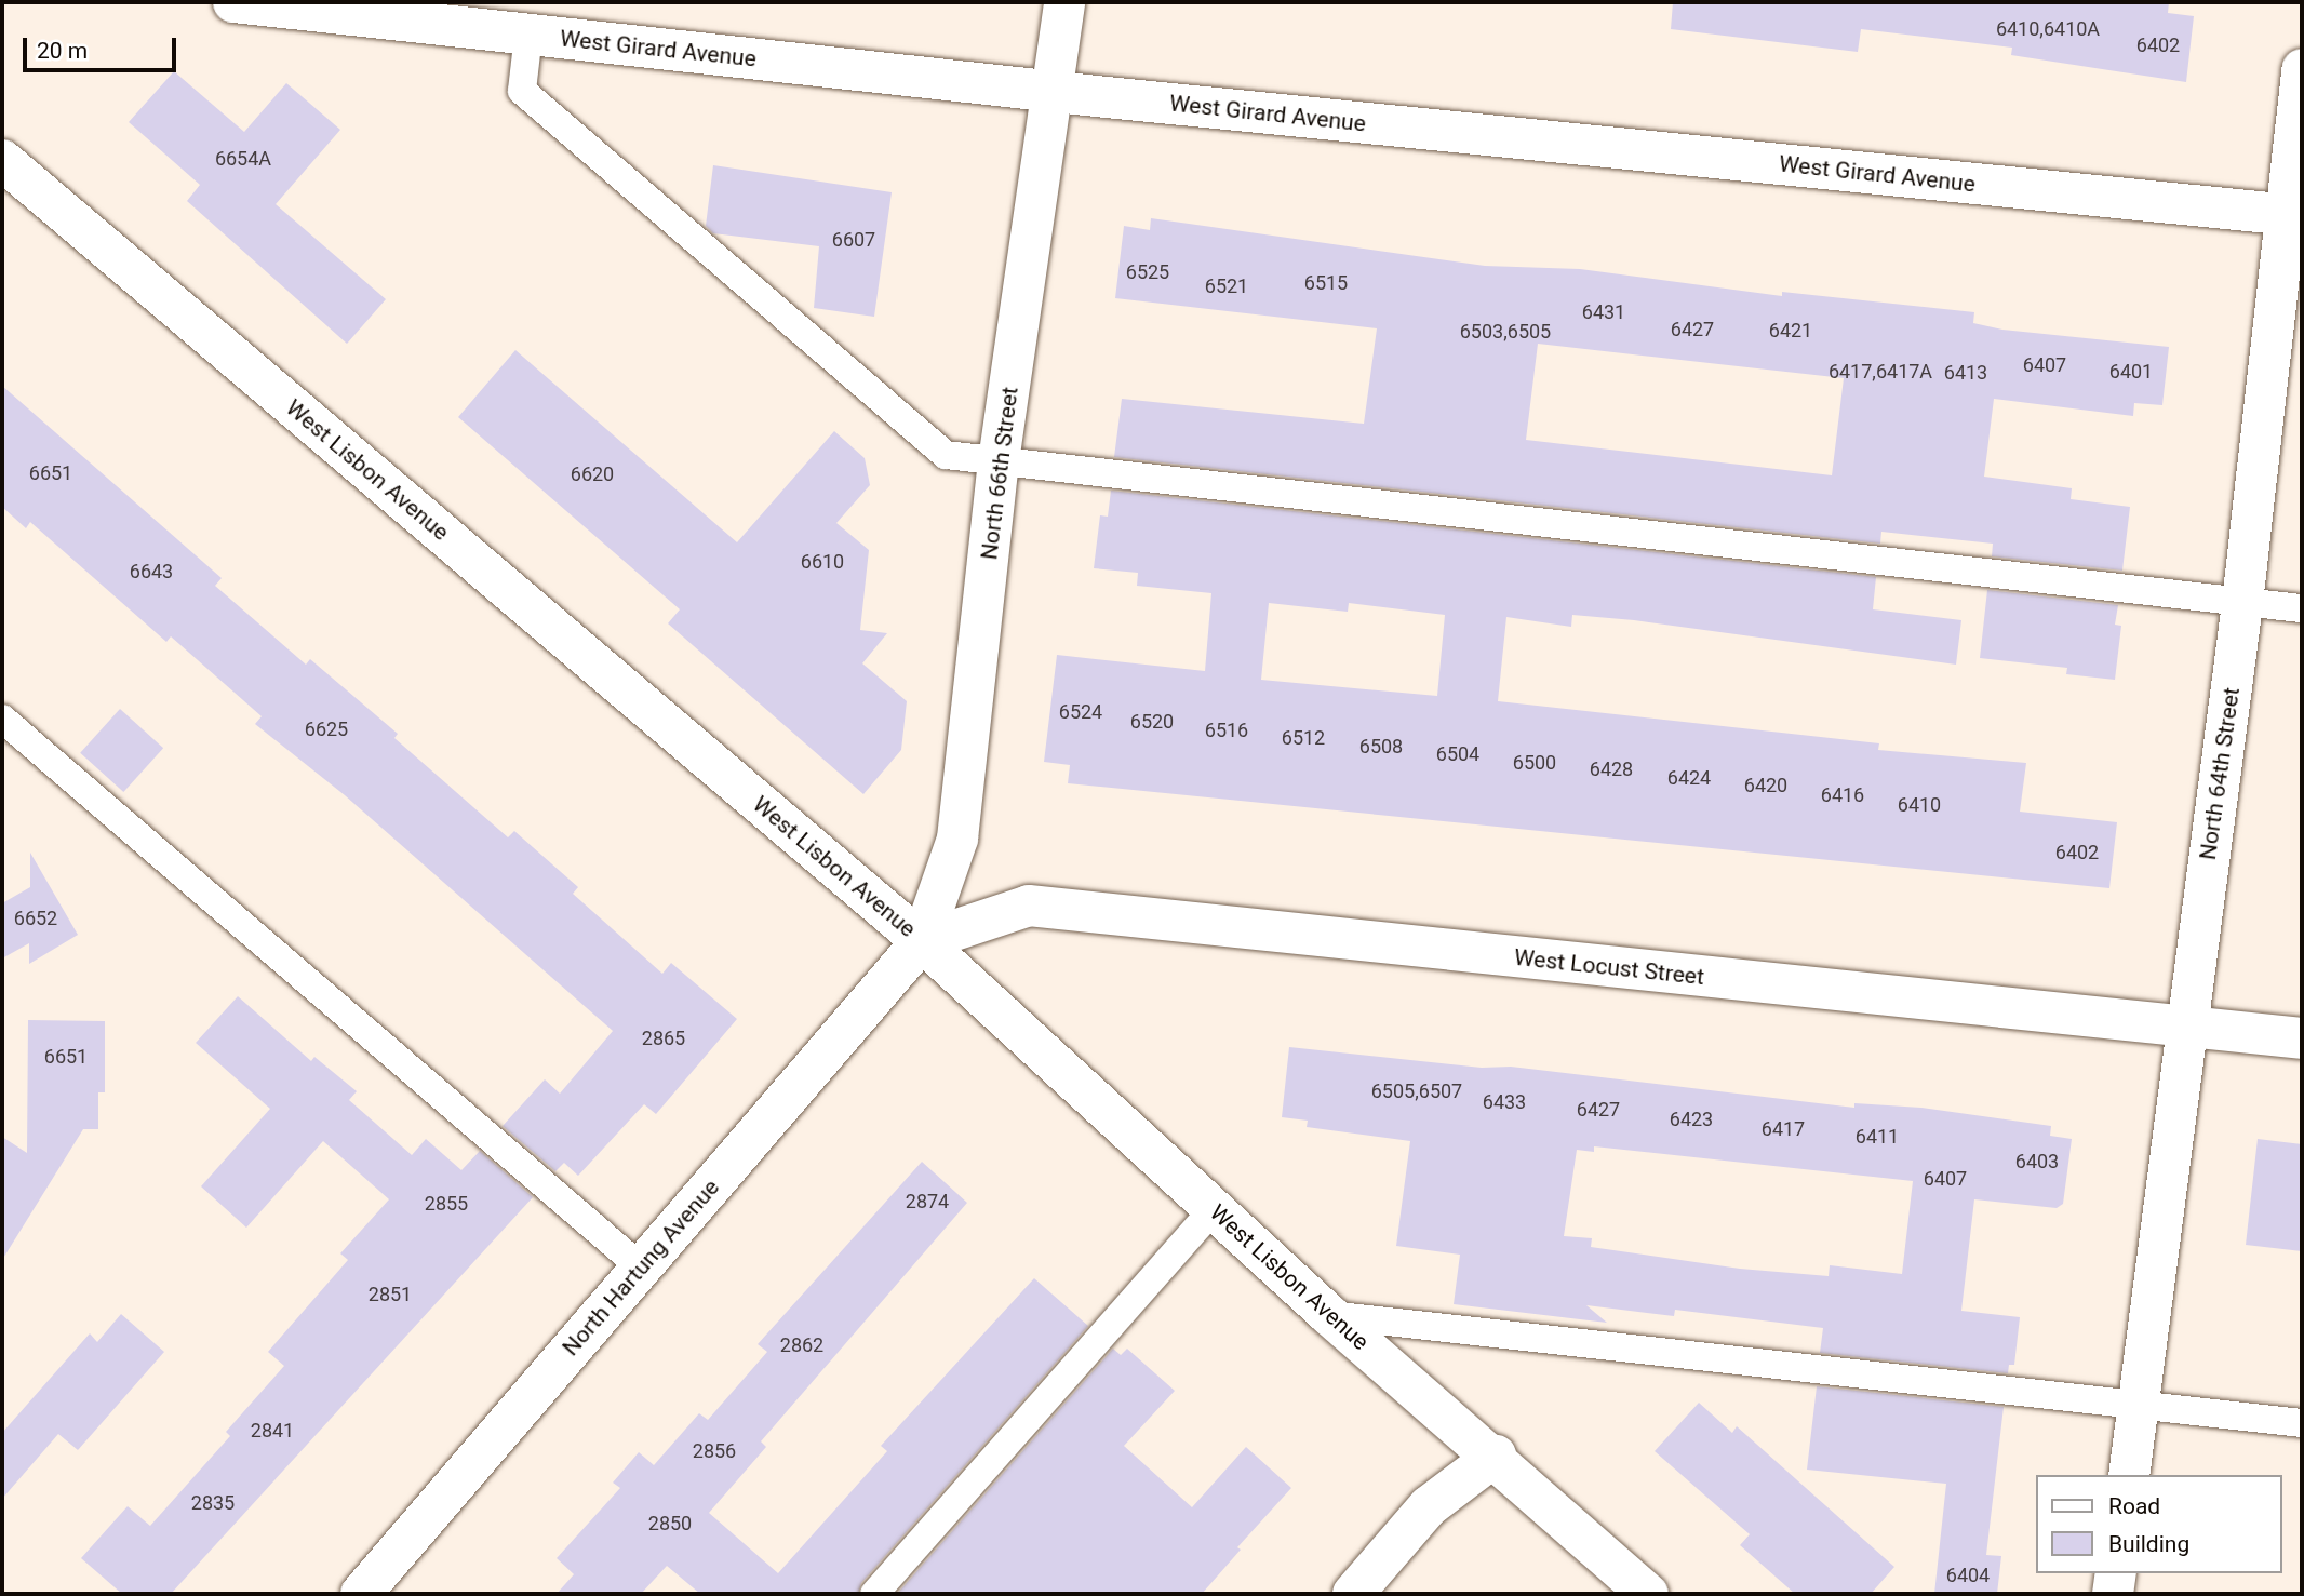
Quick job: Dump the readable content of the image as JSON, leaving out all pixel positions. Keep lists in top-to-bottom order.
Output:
{
  "streets": {
    "street": [
      "West Girard Avenue",
      "West Lisbon Avenue",
      "North 66th Street",
      "North 64th Street",
      "West Locust Street",
      "North Hartung Avenue"
    ]
  },
  "crossings": [
    ["West Girard Avenue", "North 66th Street"],
    ["West Girard Avenue", "North 64th Street"],
    ["West Lisbon Avenue", "North 66th Street"],
    ["West Lisbon Avenue", "West Locust Street"],
    ["West Lisbon Avenue", "North Hartung Avenue"],
    ["North 66th Street", "West Locust Street"],
    ["North 66th Street", "North Hartung Avenue"],
    ["North 64th Street", "West Locust Street"],
    ["West Locust Street", "North Hartung Avenue"]
  ],
  "house_numbers": [
    "6410,6410A",
    "6402",
    "6654A",
    "6607",
    "6525",
    "6515",
    "6521",
    "6431",
    "6427",
    "6421",
    "6503,6505",
    "6407",
    "6417,6417A",
    "6401",
    "6413",
    "6651",
    "6620",
    "6610",
    "6643",
    "6524",
    "6520",
    "6625",
    "6516",
    "6512",
    "6508",
    "6504",
    "6500",
    "6428",
    "6424",
    "6420",
    "6416",
    "6410",
    "6402",
    "6652",
    "2865",
    "6651",
    "6505,6507",
    "6433",
    "6427",
    "6423",
    "6417",
    "6411",
    "6403",
    "6407",
    "2874",
    "2855",
    "2851",
    "2862",
    "2841",
    "2856",
    "2835",
    "2850",
    "6404"
  ],
  "legend": ["Road", "Building"],
  "scale_bar": "20 m"
}
